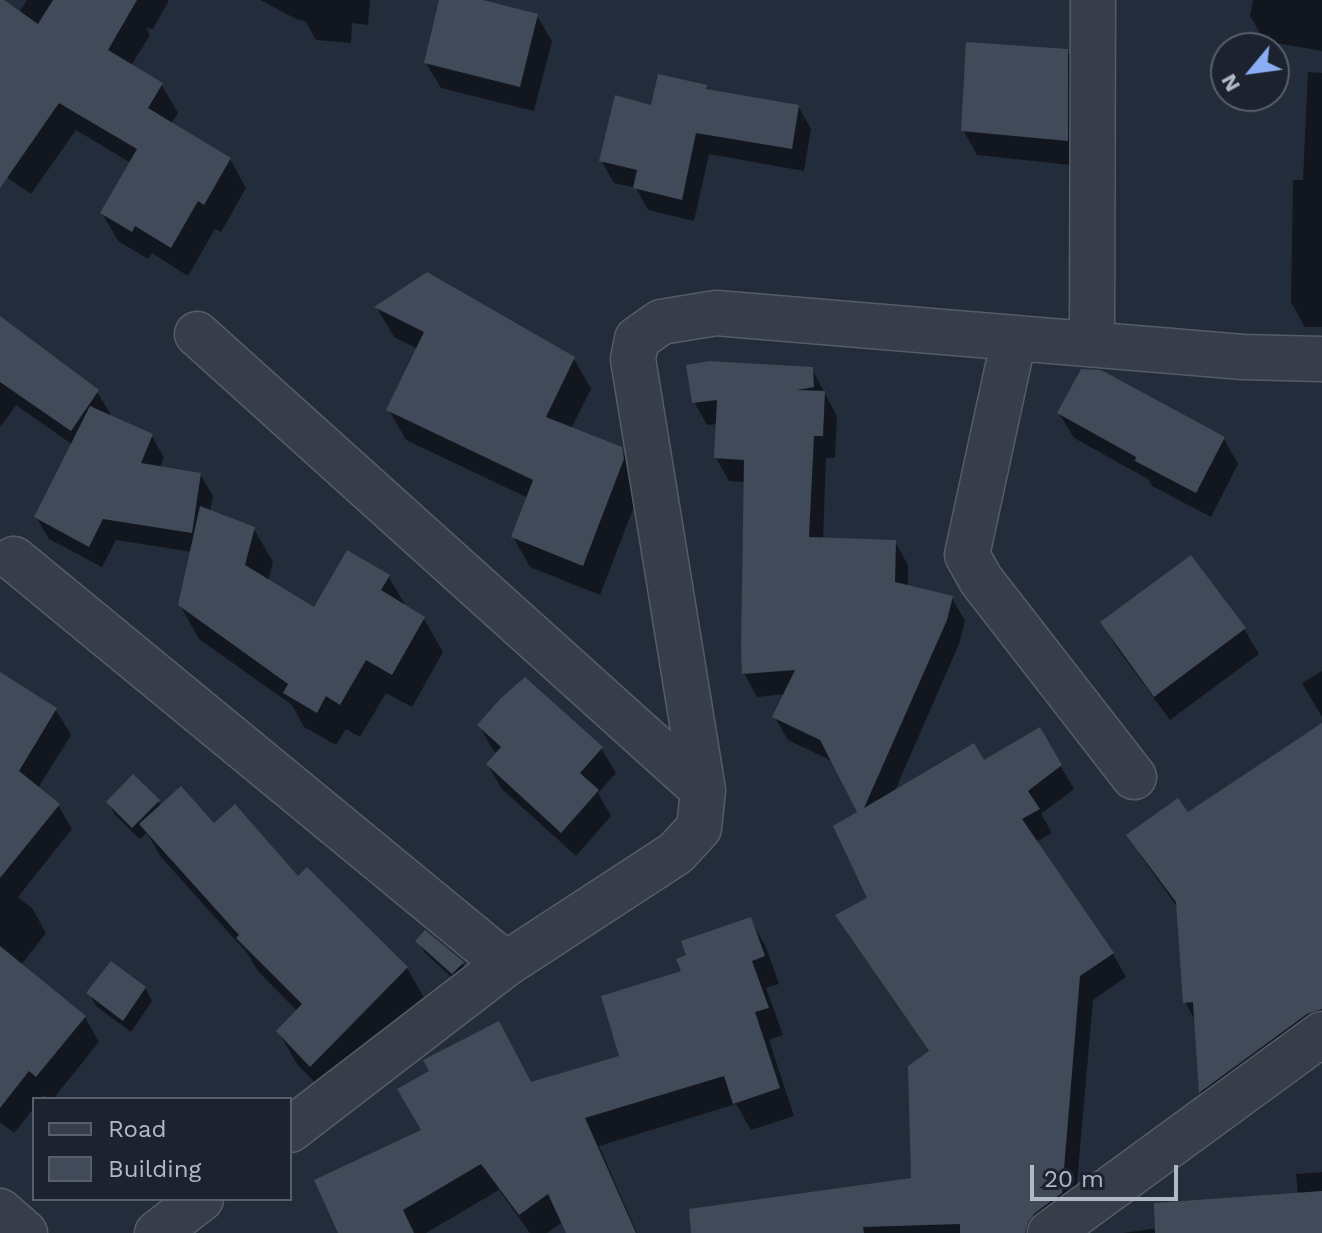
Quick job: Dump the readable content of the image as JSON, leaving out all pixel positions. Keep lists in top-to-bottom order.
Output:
{
  "legend": ["Road", "Building"],
  "scale_bar": "20 m",
  "north": "bottom left"
}
